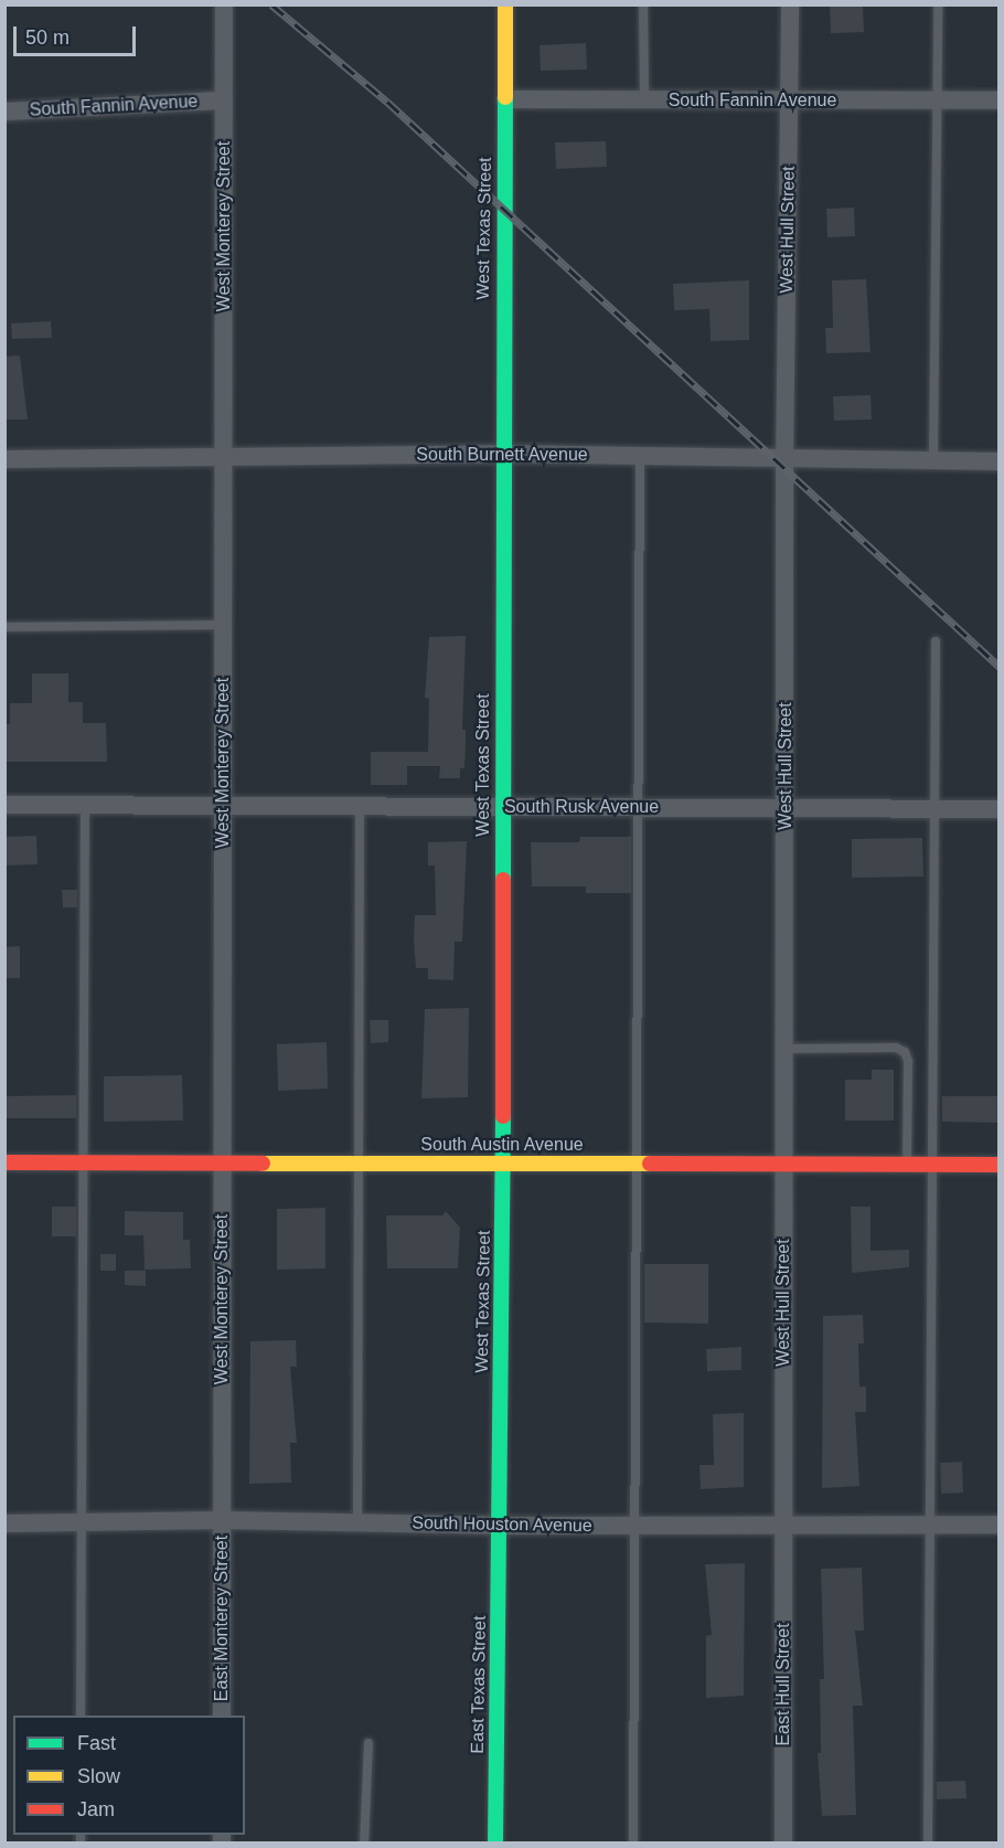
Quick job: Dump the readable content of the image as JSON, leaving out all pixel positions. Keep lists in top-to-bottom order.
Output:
{
  "streets": {
    "main road": ["West Texas Street", "South Austin Avenue", "East Texas Street"],
    "street": [
      "South Fannin Avenue",
      "West Monterey Street",
      "West Hull Street",
      "South Burnett Avenue",
      "South Rusk Avenue",
      "South Houston Avenue",
      "East Monterey Street",
      "East Hull Street"
    ]
  },
  "crossings": [
    ["South Fannin Avenue", "West Monterey Street"],
    ["South Fannin Avenue", "West Texas Street"],
    ["South Fannin Avenue", "West Hull Street"],
    ["West Monterey Street", "South Burnett Avenue"],
    ["West Monterey Street", "South Rusk Avenue"],
    ["West Monterey Street", "South Austin Avenue"],
    ["West Monterey Street", "South Houston Avenue"],
    ["West Monterey Street", "East Monterey Street"],
    ["West Texas Street", "South Burnett Avenue"],
    ["West Texas Street", "South Rusk Avenue"],
    ["West Texas Street", "South Austin Avenue"],
    ["West Texas Street", "South Houston Avenue"],
    ["West Texas Street", "East Texas Street"],
    ["West Hull Street", "South Burnett Avenue"],
    ["West Hull Street", "South Rusk Avenue"],
    ["West Hull Street", "South Austin Avenue"],
    ["West Hull Street", "South Houston Avenue"],
    ["West Hull Street", "East Hull Street"],
    ["South Houston Avenue", "East Monterey Street"],
    ["South Houston Avenue", "East Texas Street"],
    ["South Houston Avenue", "East Hull Street"]
  ],
  "legend": ["Fast", "Slow", "Jam"],
  "scale_bar": "50 m"
}
